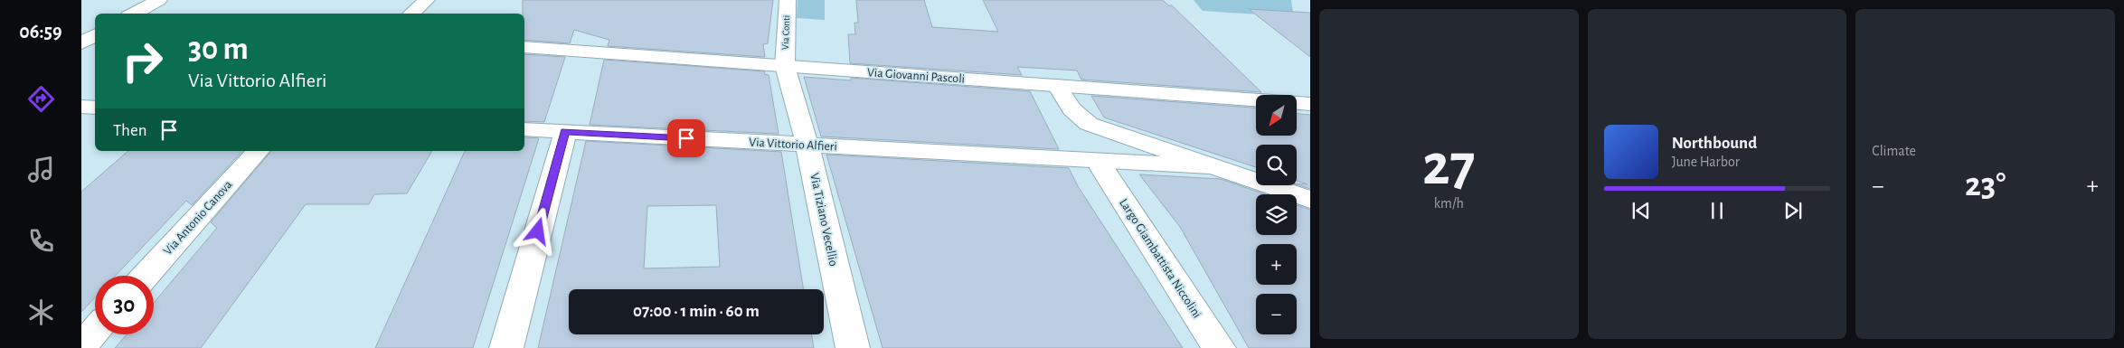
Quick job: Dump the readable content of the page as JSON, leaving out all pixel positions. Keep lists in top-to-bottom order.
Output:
{
  "streets": {
    "street": [
      "Via Conti",
      "Via Giovanni Pascoli",
      "Via Vittorio Alfieri",
      "Via Antonio Canova",
      "Via Tiziano Vecellio",
      "Largo Giambattista Niccolini"
    ]
  },
  "crossings": [
    ["Via Conti", "Via Giovanni Pascoli"],
    ["Via Conti", "Via Tiziano Vecellio"],
    ["Via Giovanni Pascoli", "Via Tiziano Vecellio"],
    ["Via Vittorio Alfieri", "Via Tiziano Vecellio"]
  ],
  "north": "bottom left",
  "page": {
    "tabs": "06:59",
    "tile": [
      ["27", "km/h"],
      "Climate"
    ],
    "turn": ["30 m", "Via Vittorio Alfieri"],
    "map_buttons": ["+", "−"],
    "then": "Then",
    "song": ["Northbound", "June Harbor"],
    "heat": ["−", "23°", "+"],
    "limit": "30",
    "trip": "07:00 · 1 min · 60 m"
  }
}
